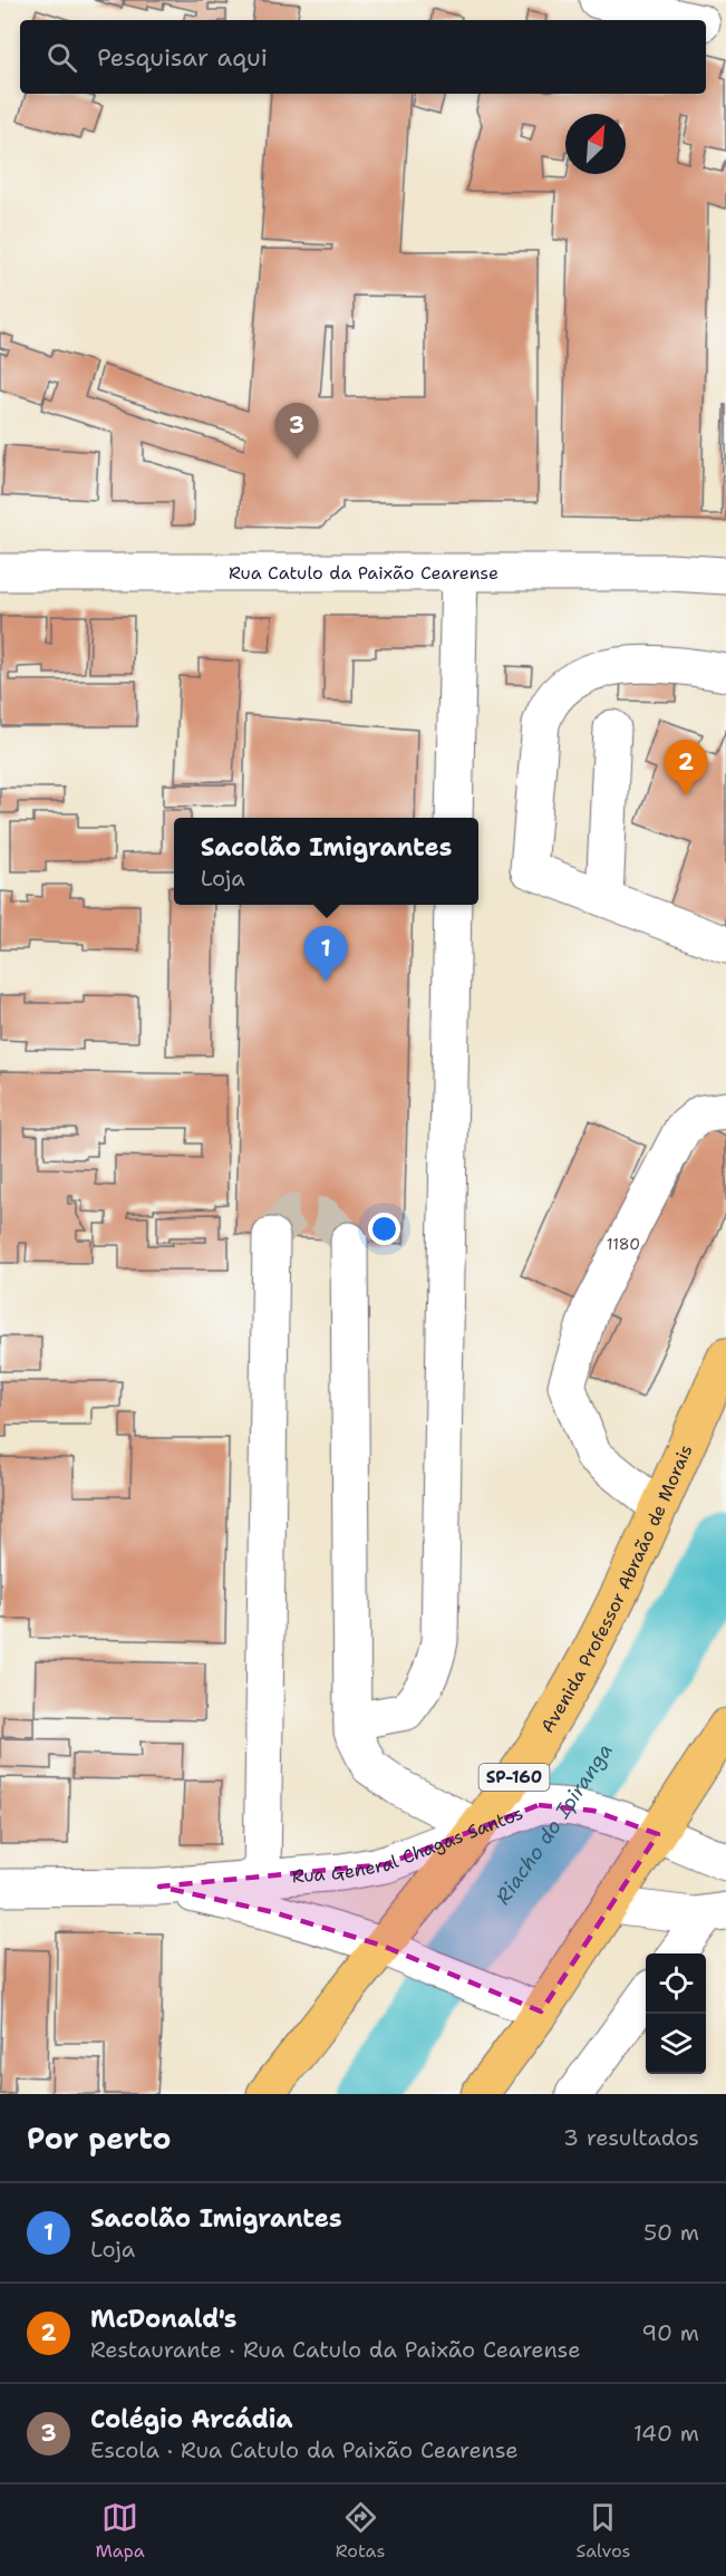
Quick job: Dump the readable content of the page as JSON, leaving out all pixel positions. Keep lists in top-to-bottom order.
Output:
{
  "streets": {
    "main road": ["Avenida Professor Abraão de Morais", "SP-160"],
    "street": ["Rua Catulo da Paixão Cearense", "Rua General Chagas Santos"]
  },
  "crossings": [
    ["Avenida Professor Abraão de Morais", "Rua General Chagas Santos"]
  ],
  "water": ["Riacho do Ipiranga"],
  "house_numbers": ["1180"],
  "north": "top right",
  "page": {
    "search": "Pesquisar aqui",
    "pins": ["3", "2", "1"],
    "popup": ["Sacolão Imigrantes", "Loja"],
    "heading": ["Por perto", "3 resultados"],
    "list": [
      {
        "mark": "1",
        "name": "Sacolão Imigrantes",
        "note": "Loja",
        "value": "50 m"
      },
      {
        "mark": "2",
        "name": "McDonald's",
        "note": "Restaurante · Rua Catulo da Paixão Cearense",
        "value": "90 m"
      },
      {
        "mark": "3",
        "name": "Colégio Arcádia",
        "note": "Escola · Rua Catulo da Paixão Cearense",
        "value": "140 m"
      }
    ],
    "nav": ["Mapa", "Rotas", "Salvos"]
  }
}
